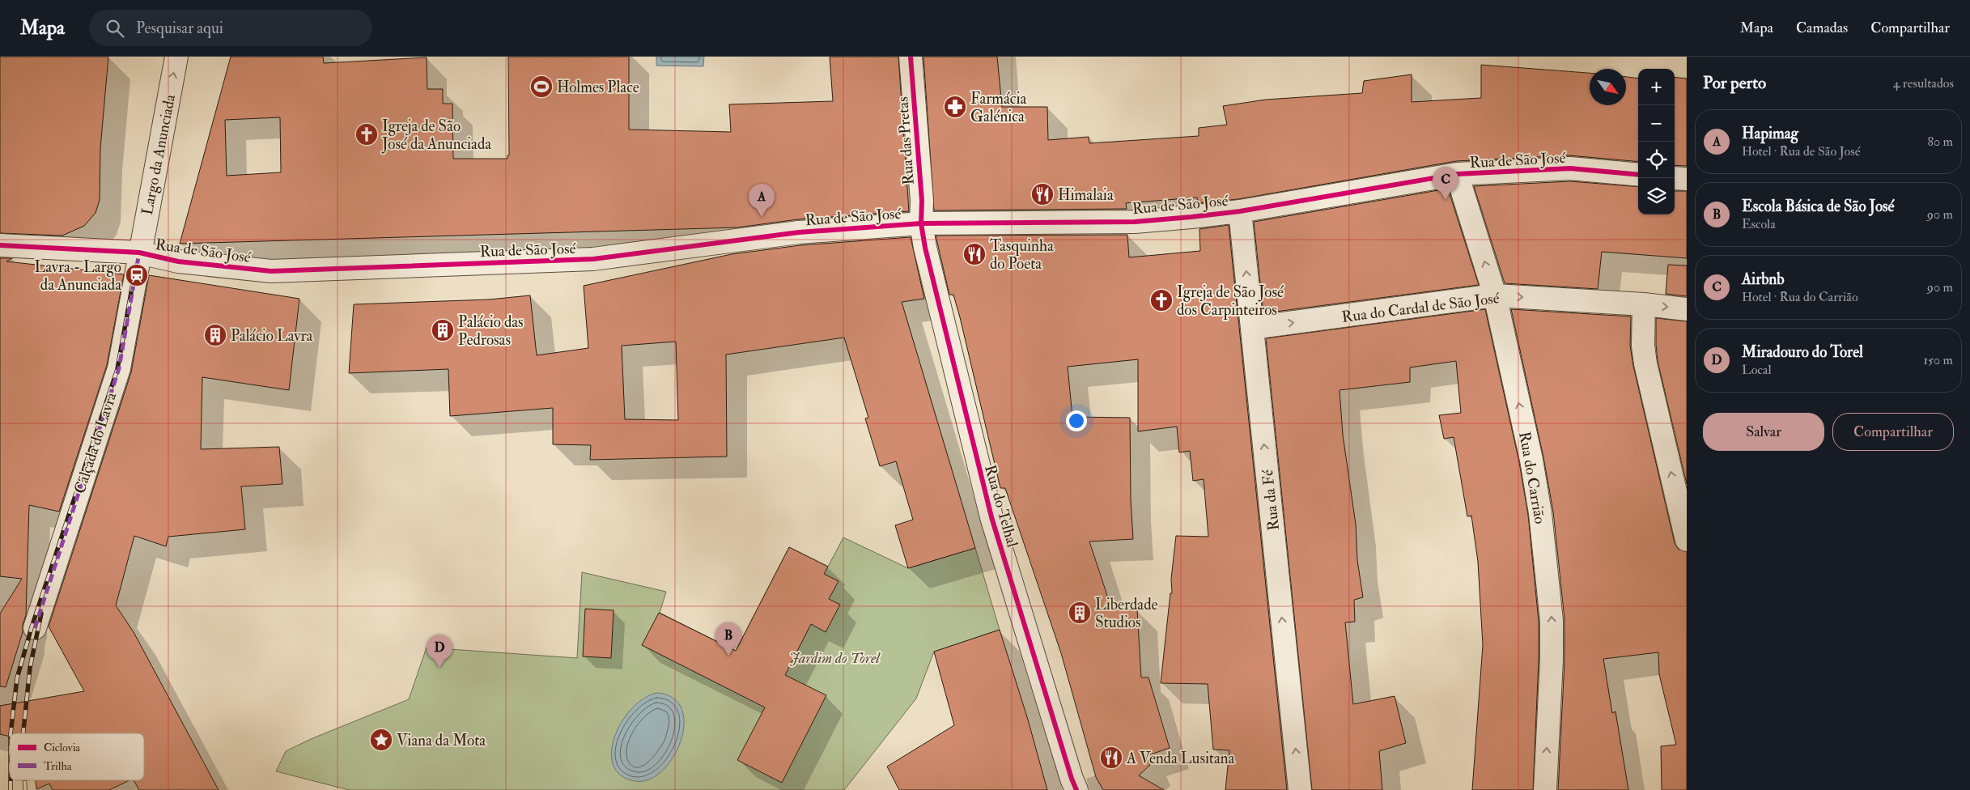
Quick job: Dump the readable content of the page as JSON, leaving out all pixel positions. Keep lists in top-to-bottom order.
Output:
{
  "streets": {
    "street": [
      "Rua das Pretas",
      "Largo da Anunciada",
      "Rua de São José",
      "Rua do Cardal de São José",
      "Calçada do Lavra",
      "Rua do Carrião",
      "Rua da Fé",
      "Rua do Telhal"
    ]
  },
  "crossings": [
    ["Rua das Pretas", "Rua de São José"],
    ["Rua das Pretas", "Rua do Telhal"],
    ["Largo da Anunciada", "Rua de São José"],
    ["Largo da Anunciada", "Calçada do Lavra"],
    ["Rua de São José", "Calçada do Lavra"],
    ["Rua de São José", "Rua do Carrião"],
    ["Rua de São José", "Rua da Fé"],
    ["Rua de São José", "Rua do Telhal"],
    ["Rua do Cardal de São José", "Rua do Carrião"],
    ["Rua do Cardal de São José", "Rua da Fé"]
  ],
  "one_way": ["Largo da Anunciada", "Rua do Cardal de São José", "Rua da Fé"],
  "parks": ["Jardim do Torel"],
  "places": {
    "sports": ["Holmes Place"],
    "pharmacy": ["Farmácia Galénica"],
    "church": ["Igreja de São José da Anunciada", "Igreja de São José dos Carpinteiros"],
    "restaurant": ["Himalaia", "Tasquinha do Poeta", "A Venda Lusitana"],
    "station": ["Lavra - Largo da Anunciada"],
    "building": ["Palácio das Pedrosas", "Palácio Lavra", "Liberdade Studios"],
    "place": ["Viana da Mota"]
  },
  "legend": ["Ciclovia", "Trilha"],
  "north": "bottom right",
  "page": {
    "header": "Mapa",
    "search": "Pesquisar aqui",
    "nav": ["Mapa", "Camadas", "Compartilhar"],
    "heading": ["Por perto", "4 resultados"],
    "map_buttons": ["+", "−"],
    "list": [
      {
        "mark": "A",
        "name": "Hapimag",
        "note": "Hotel · Rua de São José",
        "value": "80 m"
      },
      {
        "mark": "B",
        "name": "Escola Básica de São José",
        "note": "Escola",
        "value": "90 m"
      },
      {
        "mark": "C",
        "name": "Airbnb",
        "note": "Hotel · Rua do Carrião",
        "value": "90 m"
      },
      {
        "mark": "D",
        "name": "Miradouro do Torel",
        "note": "Local",
        "value": "150 m"
      }
    ],
    "pins": [
      "C",
      "A",
      "B",
      "D"
    ],
    "buttons": ["Salvar", "Compartilhar"]
  }
}
